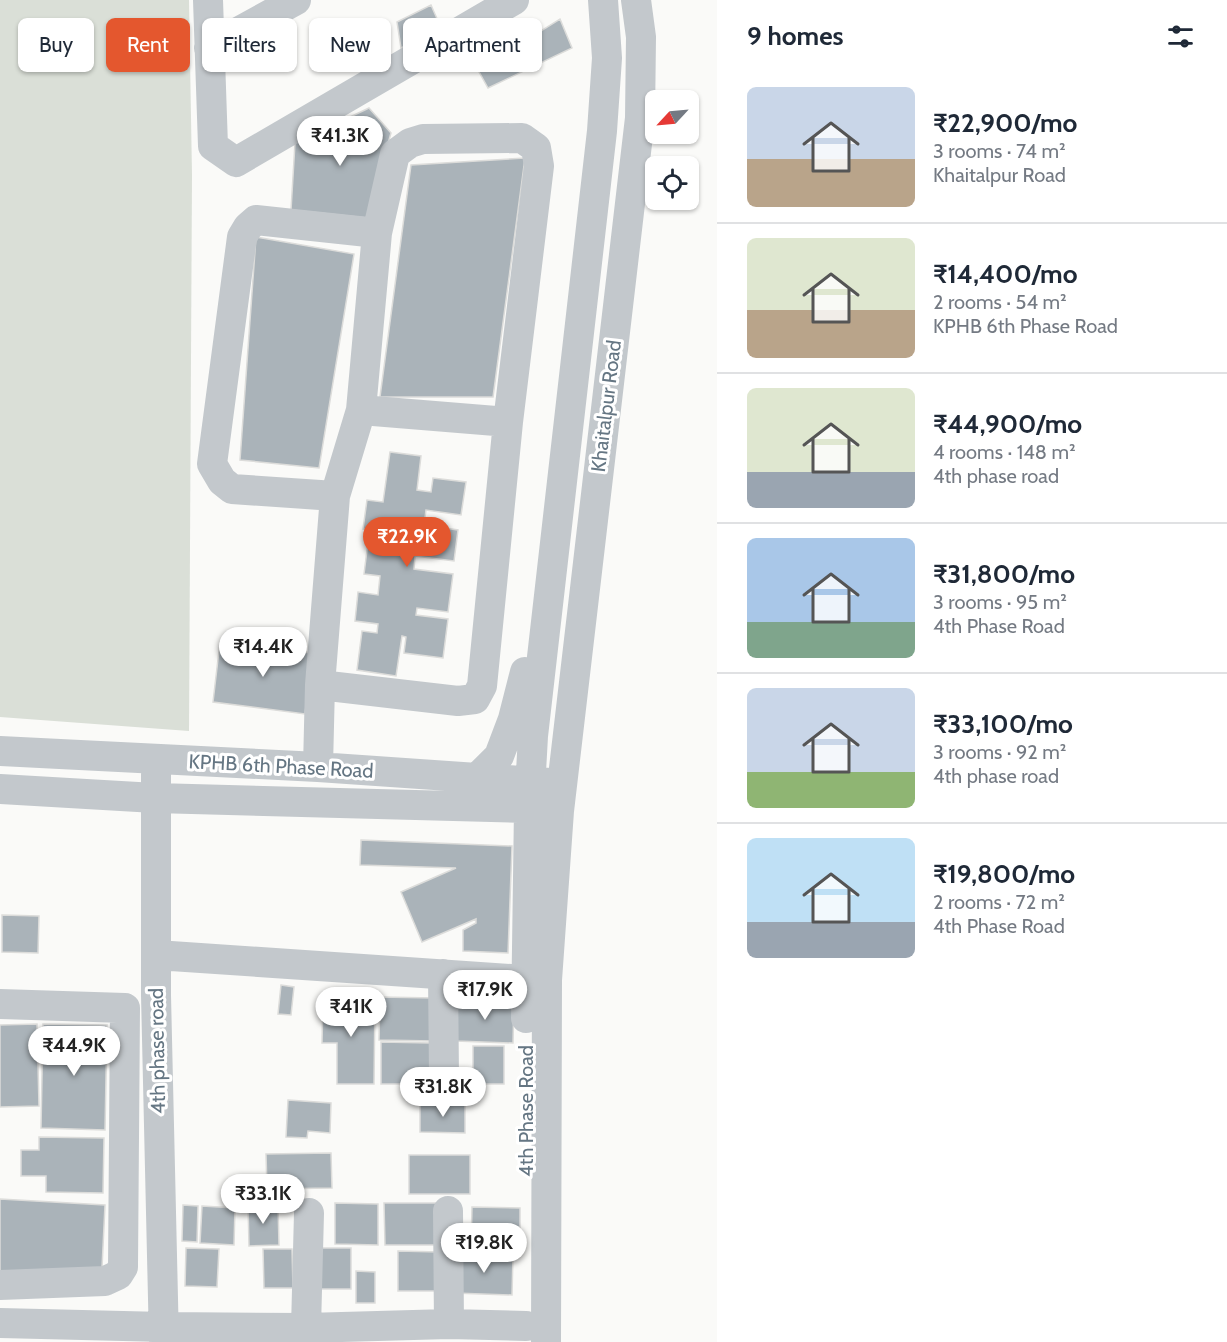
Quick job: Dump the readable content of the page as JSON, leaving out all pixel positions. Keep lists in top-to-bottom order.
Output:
{
  "streets": {
    "street": [
      "Khaitalpur Road",
      "KPHB 6th Phase Road",
      "4th phase road",
      "4th Phase Road"
    ]
  },
  "crossings": [
    ["Khaitalpur Road", "KPHB 6th Phase Road"],
    ["Khaitalpur Road", "4th Phase Road"],
    ["KPHB 6th Phase Road", "4th phase road"],
    ["KPHB 6th Phase Road", "4th Phase Road"]
  ],
  "north": "bottom left",
  "page": {
    "heading": "9 homes",
    "chip": [
      "Buy",
      "Rent",
      "Filters",
      "New",
      "Apartment"
    ],
    "list": [
      {
        "name": "₹22,900/mo",
        "note": "3 rooms · 74 m² · Khaitalpur Road"
      },
      {
        "name": "₹14,400/mo",
        "note": "2 rooms · 54 m² · KPHB 6th Phase Road"
      },
      {
        "name": "₹44,900/mo",
        "note": "4 rooms · 148 m² · 4th phase road"
      },
      {
        "name": "₹31,800/mo",
        "note": "3 rooms · 95 m² · 4th Phase Road"
      },
      {
        "name": "₹33,100/mo",
        "note": "3 rooms · 92 m² · 4th phase road"
      },
      {
        "name": "₹19,800/mo",
        "note": "2 rooms · 72 m² · 4th Phase Road"
      }
    ],
    "price": [
      "₹41.3K",
      "₹22.9K",
      "₹14.4K",
      "₹17.9K",
      "₹41K",
      "₹44.9K",
      "₹31.8K",
      "₹33.1K",
      "₹19.8K"
    ]
  }
}
